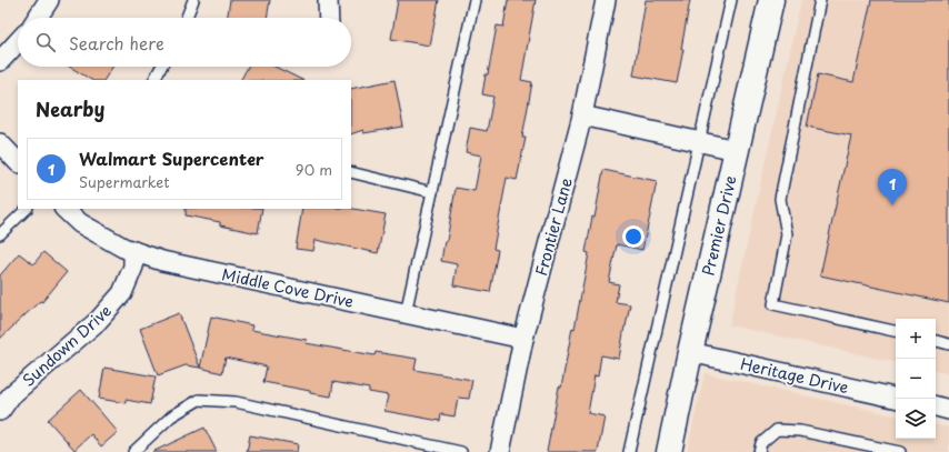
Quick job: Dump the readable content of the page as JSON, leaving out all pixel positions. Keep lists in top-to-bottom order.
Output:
{
  "streets": {
    "street": [
      "Premier Drive",
      "Frontier Lane",
      "Middle Cove Drive",
      "Sundown Drive",
      "Heritage Drive"
    ]
  },
  "crossings": [
    ["Premier Drive", "Heritage Drive"],
    ["Frontier Lane", "Middle Cove Drive"],
    ["Middle Cove Drive", "Sundown Drive"]
  ],
  "page": {
    "search": "Search here",
    "heading": "Nearby",
    "list": [
      {
        "mark": "1",
        "name": "Walmart Supercenter",
        "note": "Supermarket",
        "value": "90 m"
      }
    ],
    "pins": "1",
    "map_buttons": ["+", "−"]
  }
}
